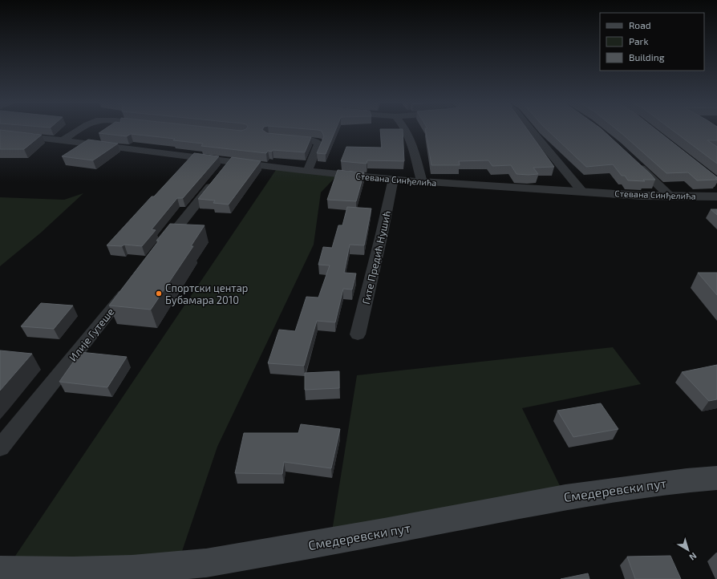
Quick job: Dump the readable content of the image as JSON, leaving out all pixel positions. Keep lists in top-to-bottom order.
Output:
{
  "streets": {
    "main road": ["Смедеревски пут"],
    "street": ["Стевана Синђелића", "Гите Предић Нушић", "Илије Гутеше"]
  },
  "crossings": [
    ["Стевана Синђелића", "Гите Предић Нушић"]
  ],
  "places": ["Спортски центар Бубамара 2010"],
  "legend": ["Road", "Park", "Building"],
  "north": "bottom right"
}
